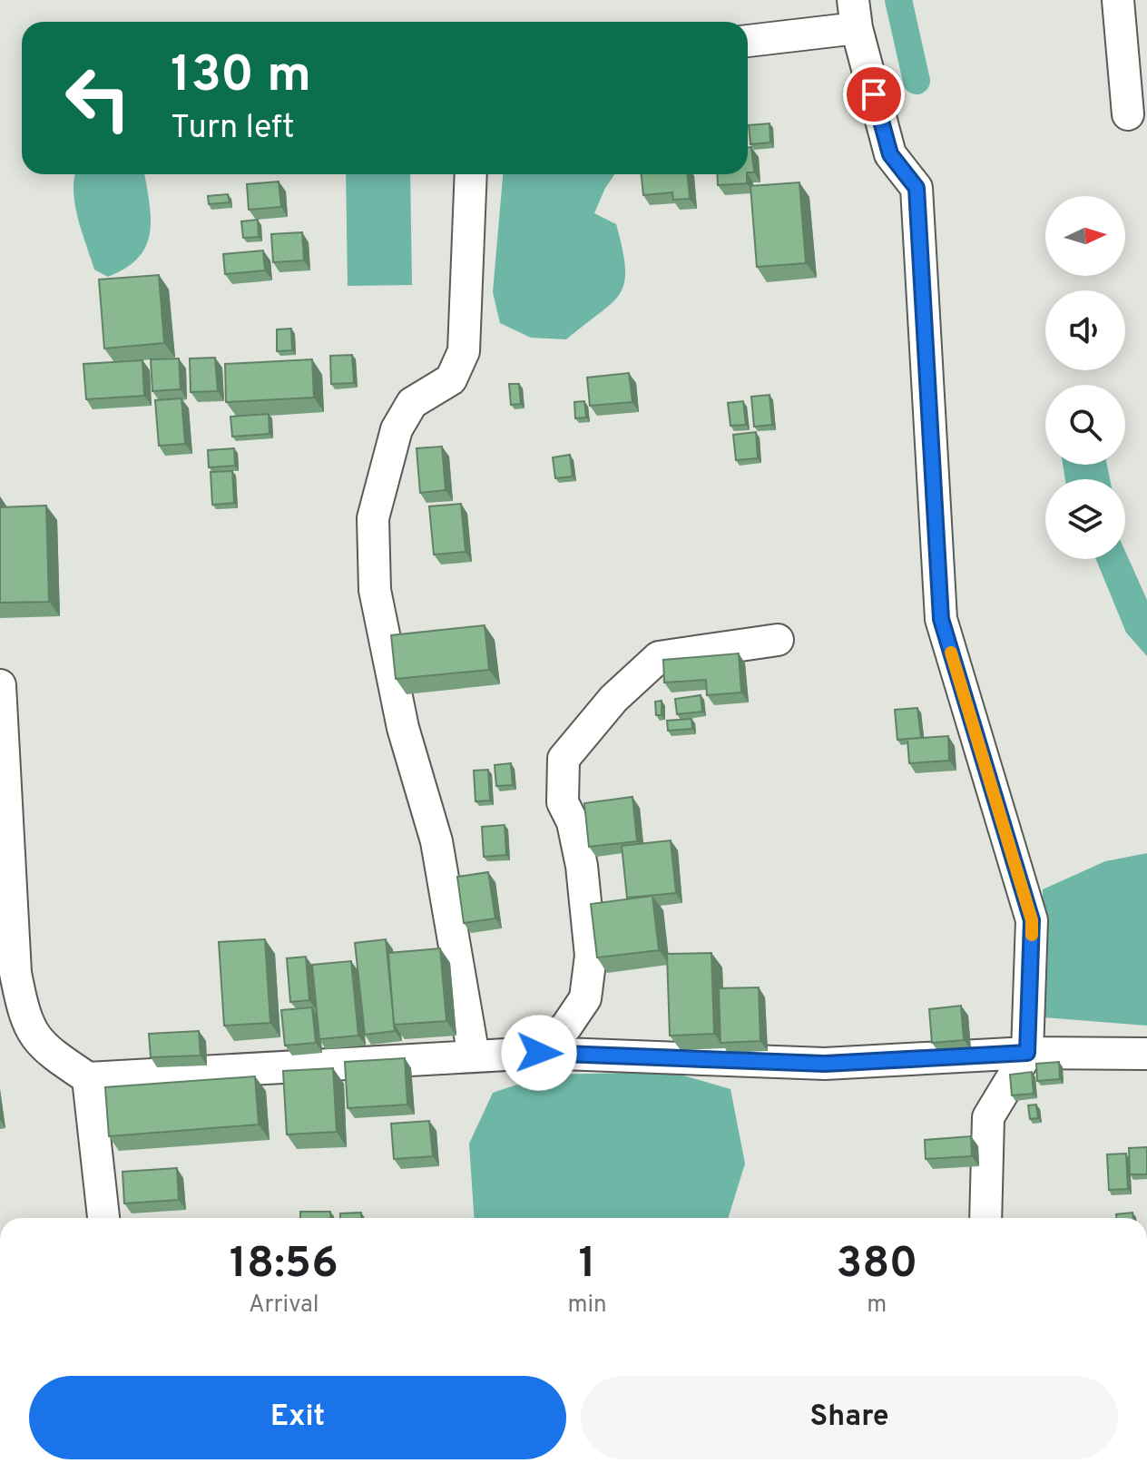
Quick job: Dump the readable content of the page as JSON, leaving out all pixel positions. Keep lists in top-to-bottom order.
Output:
{
  "north": "right",
  "page": {
    "turn": ["130 m", "Turn left"],
    "eta": [
      "18:56",
      "Arrival",
      "1",
      "min",
      "380",
      "m"
    ],
    "buttons": ["Exit", "Share"]
  }
}
